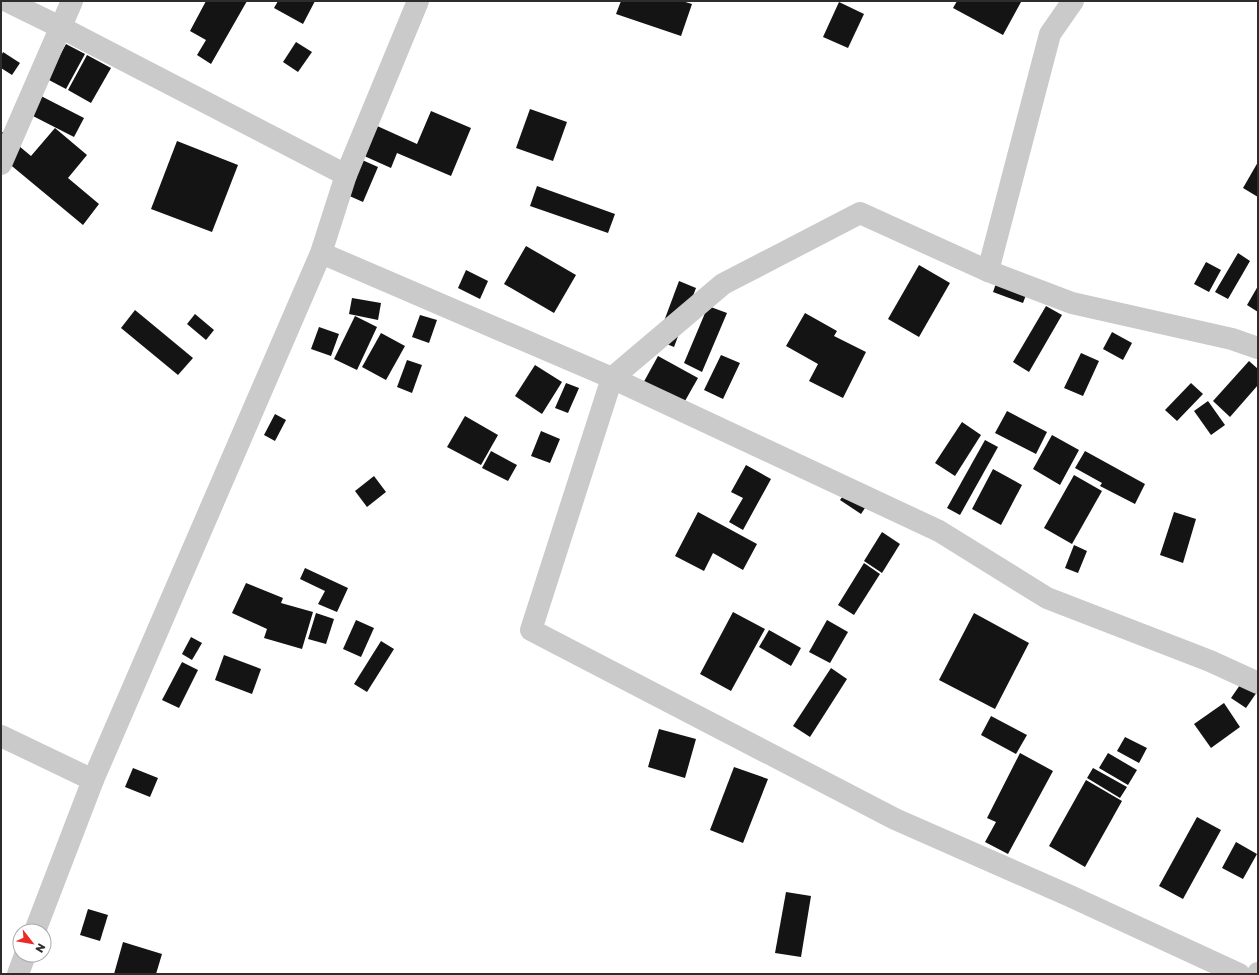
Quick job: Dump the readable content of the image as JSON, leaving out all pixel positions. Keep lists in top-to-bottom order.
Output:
{
  "north": "bottom right"
}
